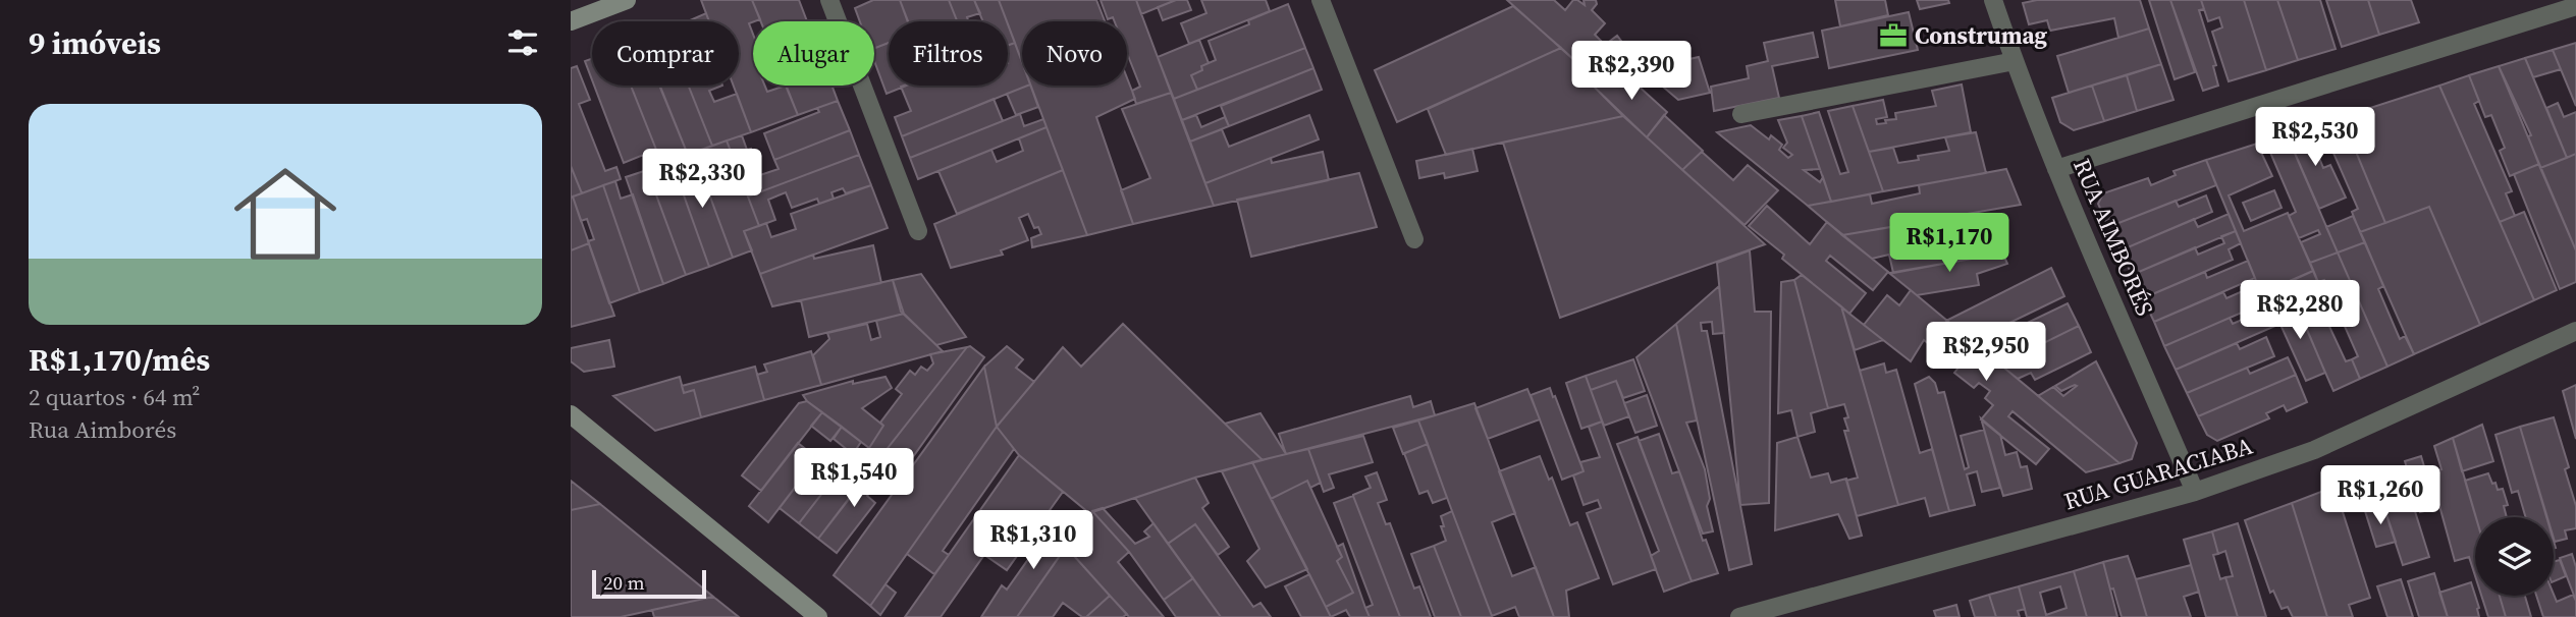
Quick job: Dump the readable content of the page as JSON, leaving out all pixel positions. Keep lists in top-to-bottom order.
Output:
{
  "streets": {
    "street": ["RUA AIMBORÉS", "RUA GUARACIABA"]
  },
  "crossings": [
    ["RUA AIMBORÉS", "RUA GUARACIABA"]
  ],
  "places": {
    "office": ["Construmag"]
  },
  "scale_bar": "20 m",
  "page": {
    "heading": "9 imóveis",
    "chip": [
      "Comprar",
      "Alugar",
      "Filtros",
      "Novo"
    ],
    "price": [
      "R$2,390",
      "R$2,530",
      "R$2,330",
      "R$1,170",
      "R$2,280",
      "R$2,950",
      "R$1,540",
      "R$1,260",
      "R$1,310"
    ],
    "list": [
      {
        "name": "R$1,170/mês",
        "note": "2 quartos · 64 m² · Rua Aimborés"
      }
    ],
    "scale": "20 m"
  }
}
